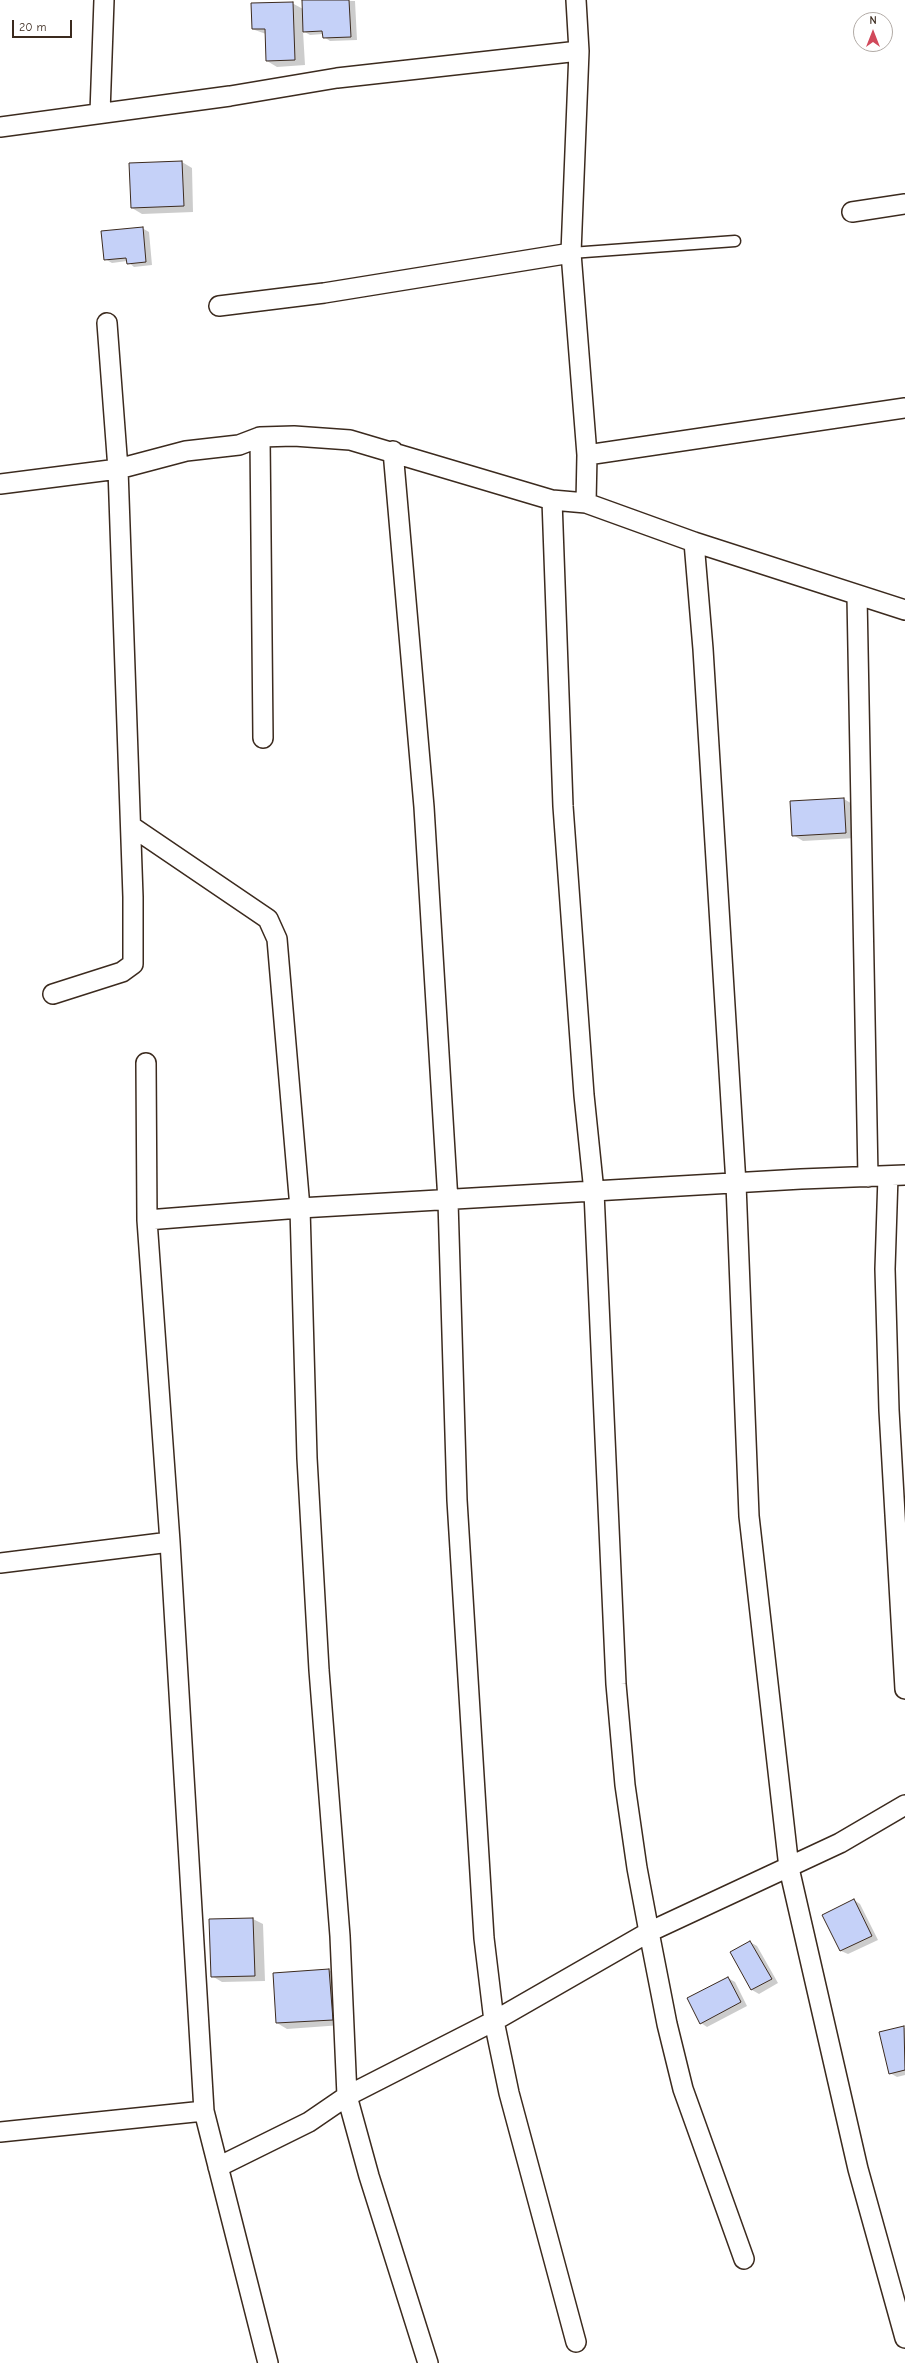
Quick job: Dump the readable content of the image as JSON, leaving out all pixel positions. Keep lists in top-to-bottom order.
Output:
{
  "scale_bar": "20 m",
  "north": "top"
}
